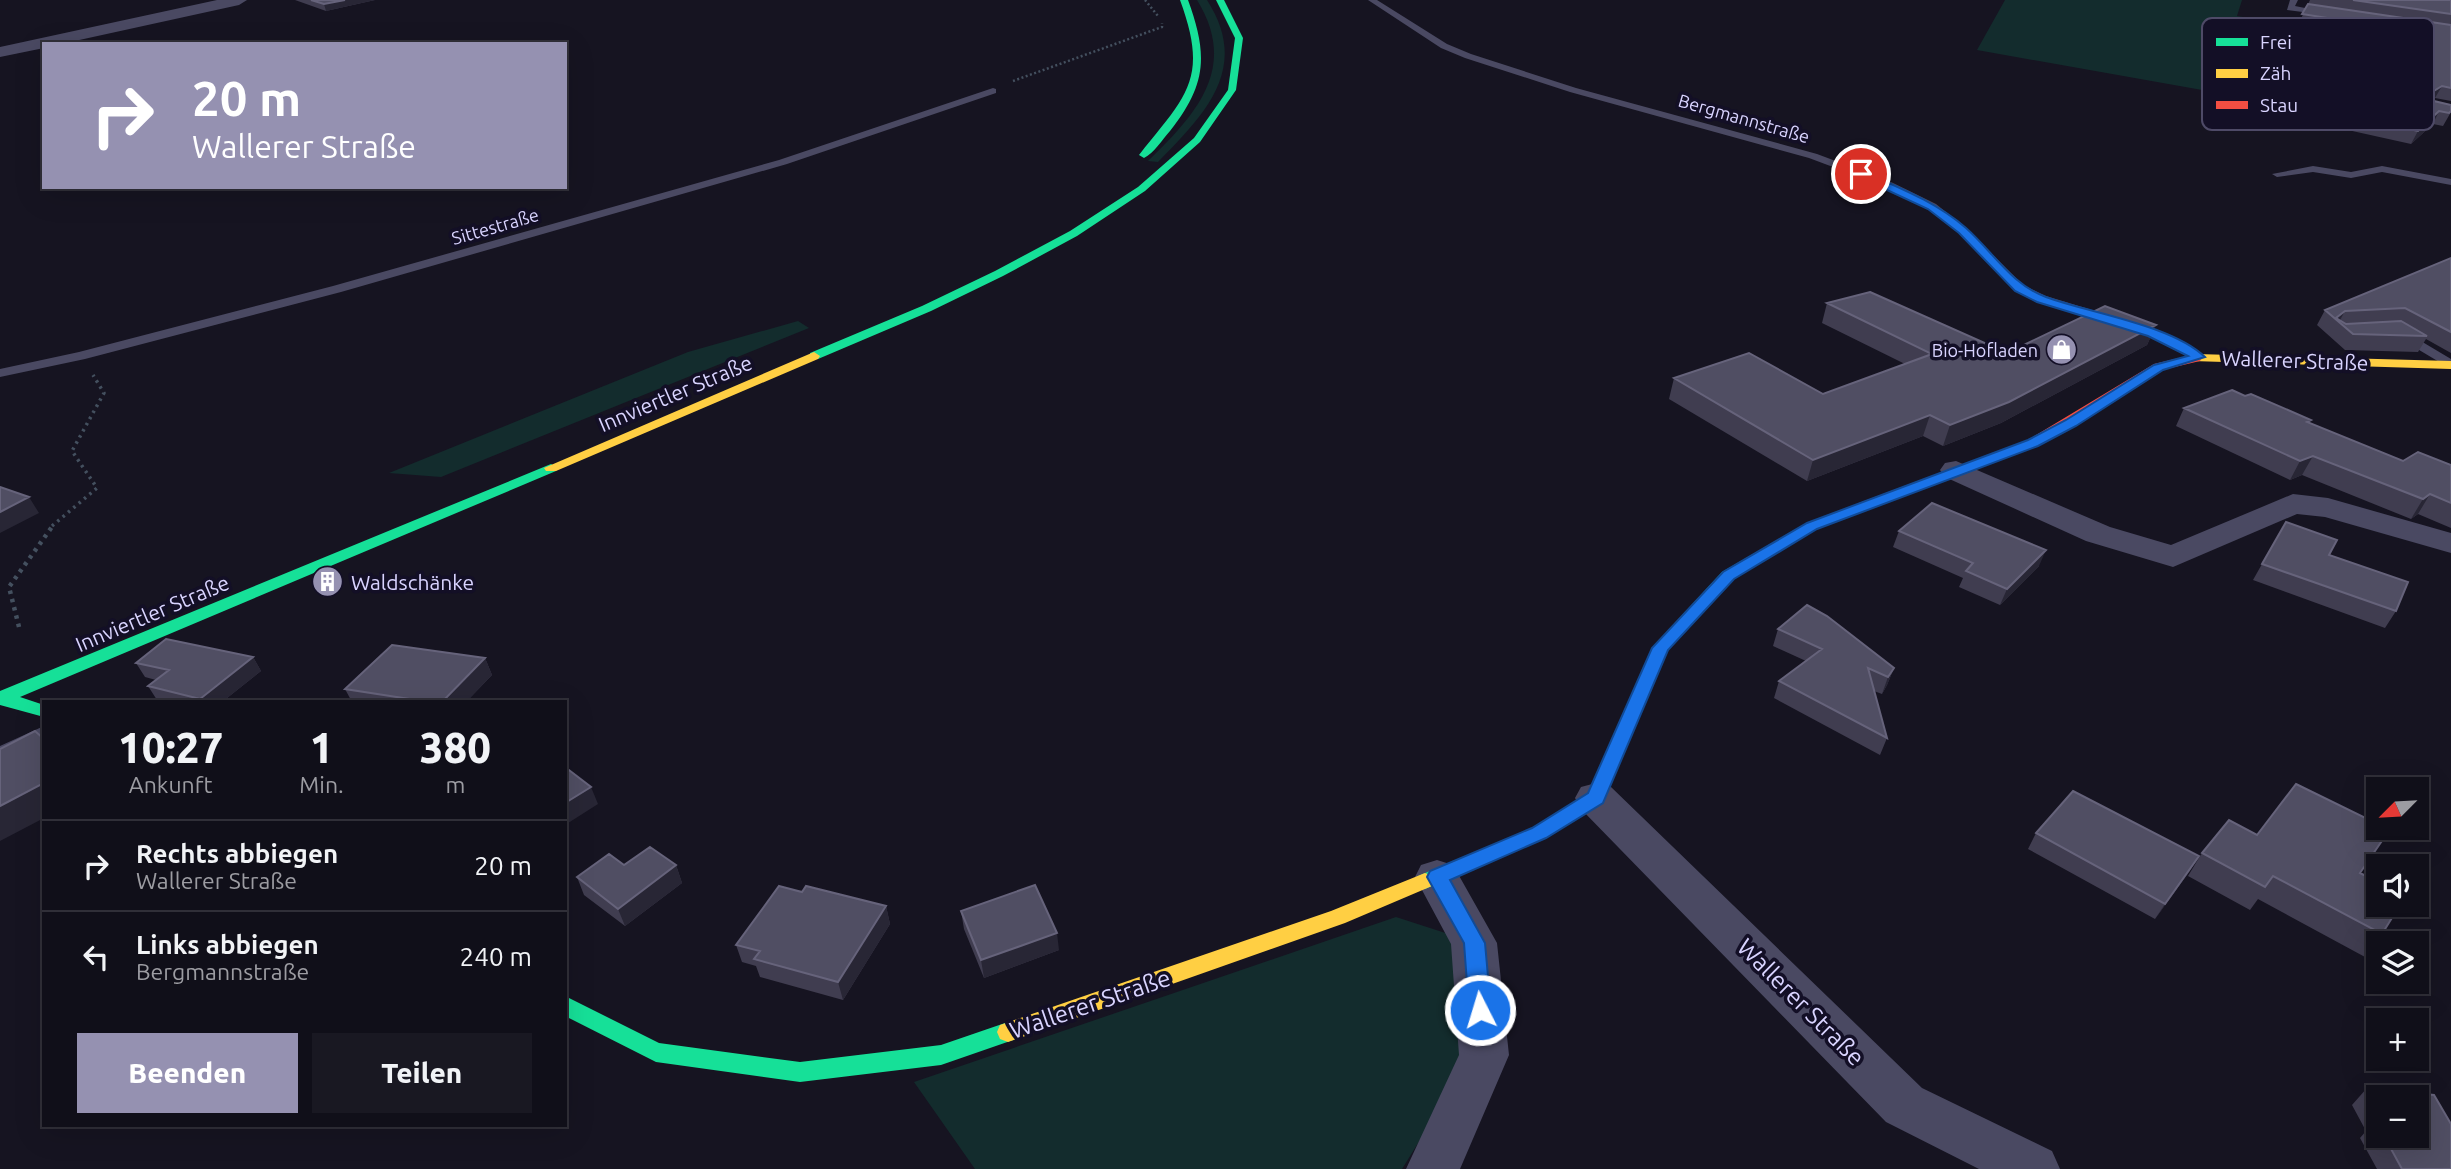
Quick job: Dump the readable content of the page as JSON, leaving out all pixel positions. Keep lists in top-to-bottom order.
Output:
{
  "streets": {
    "main road": ["Wallerer Straße", "Innviertler Straße"],
    "lane": ["Bergmannstraße", "Sittestraße"]
  },
  "crossings": [
    ["Bergmannstraße", "Wallerer Straße"]
  ],
  "places": {
    "shop": ["Bio-Hofladen"],
    "building": ["Waldschänke"]
  },
  "legend": ["Frei", "Zäh", "Stau"],
  "north": "bottom left",
  "page": {
    "turn": ["20 m", "Wallerer Straße"],
    "eta": [
      "10:27",
      "Ankunft",
      "1",
      "Min.",
      "380",
      "m"
    ],
    "map_buttons": ["+", "−"],
    "list": [
      {
        "name": "Rechts abbiegen",
        "note": "Wallerer Straße",
        "value": "20 m"
      },
      {
        "name": "Links abbiegen",
        "note": "Bergmannstraße",
        "value": "240 m"
      }
    ],
    "buttons": ["Beenden", "Teilen"]
  }
}
